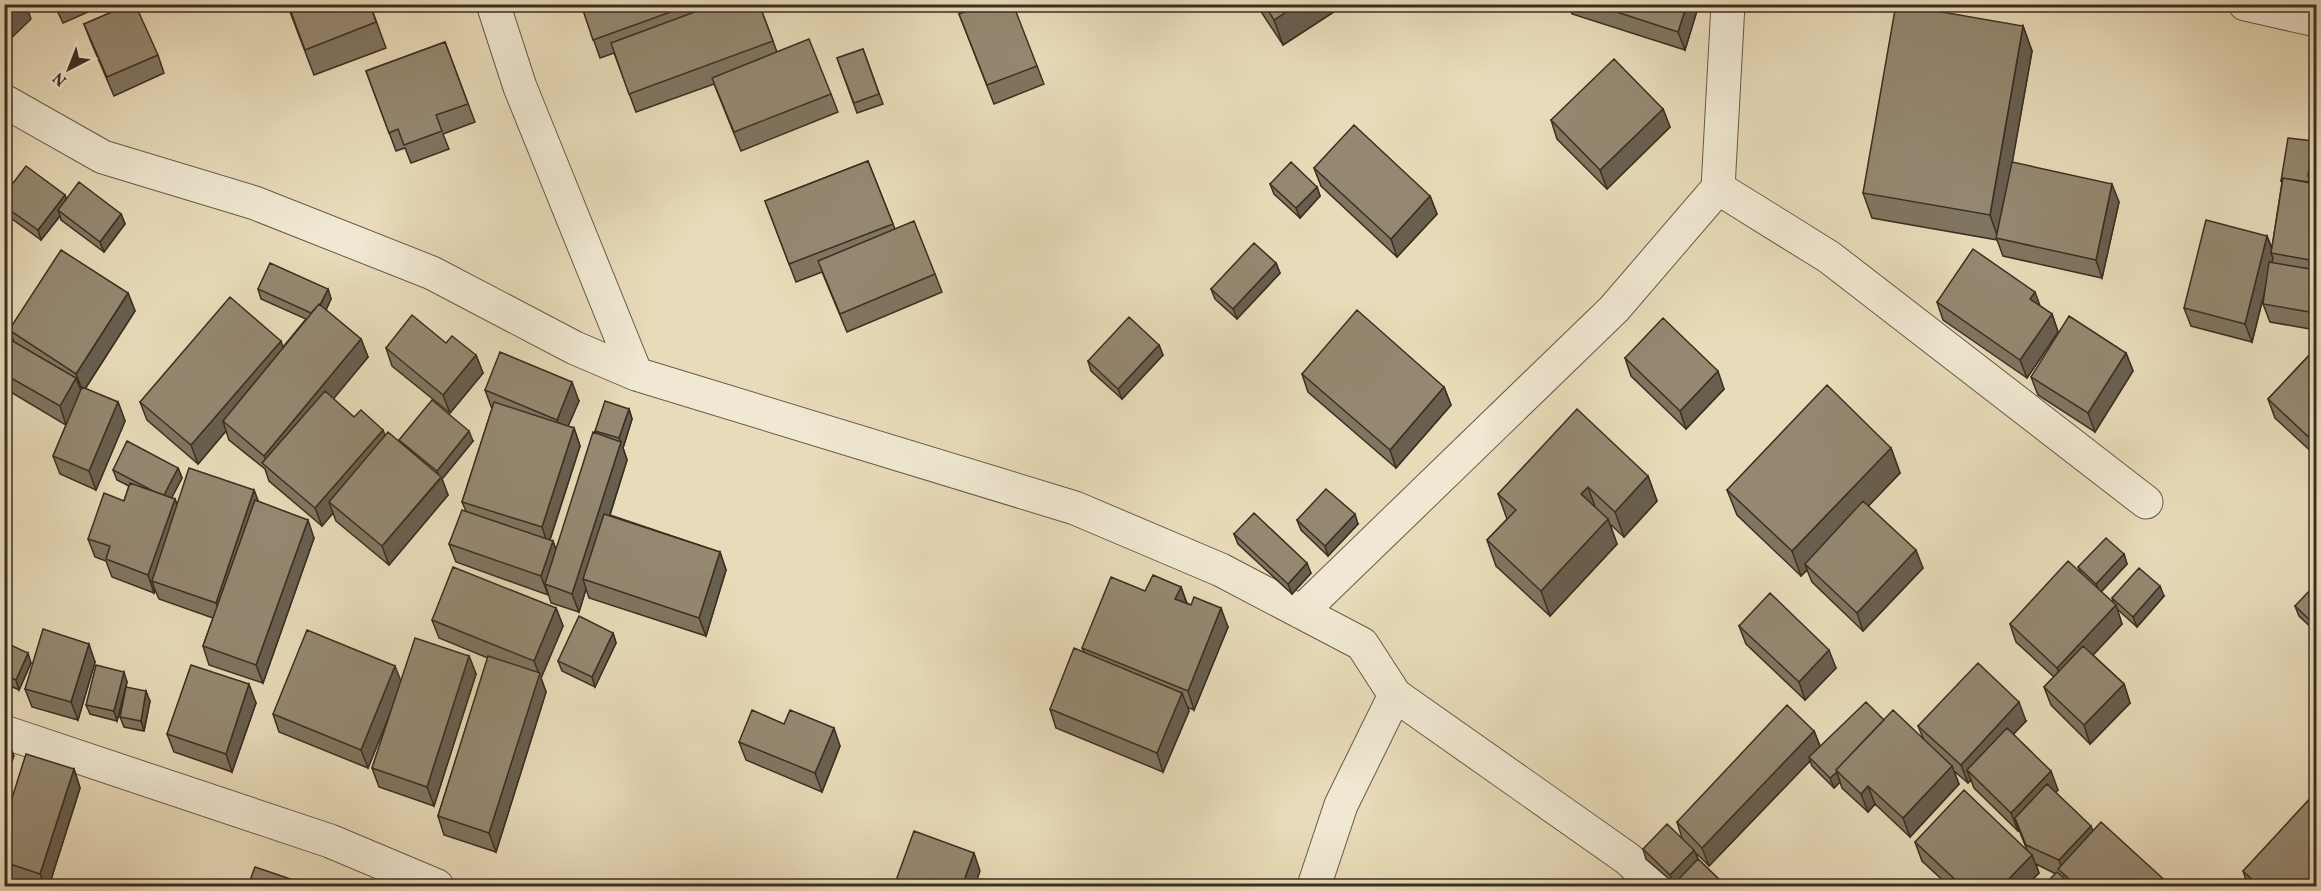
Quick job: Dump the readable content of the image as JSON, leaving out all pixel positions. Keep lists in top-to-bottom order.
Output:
{
  "north": "bottom left"
}
